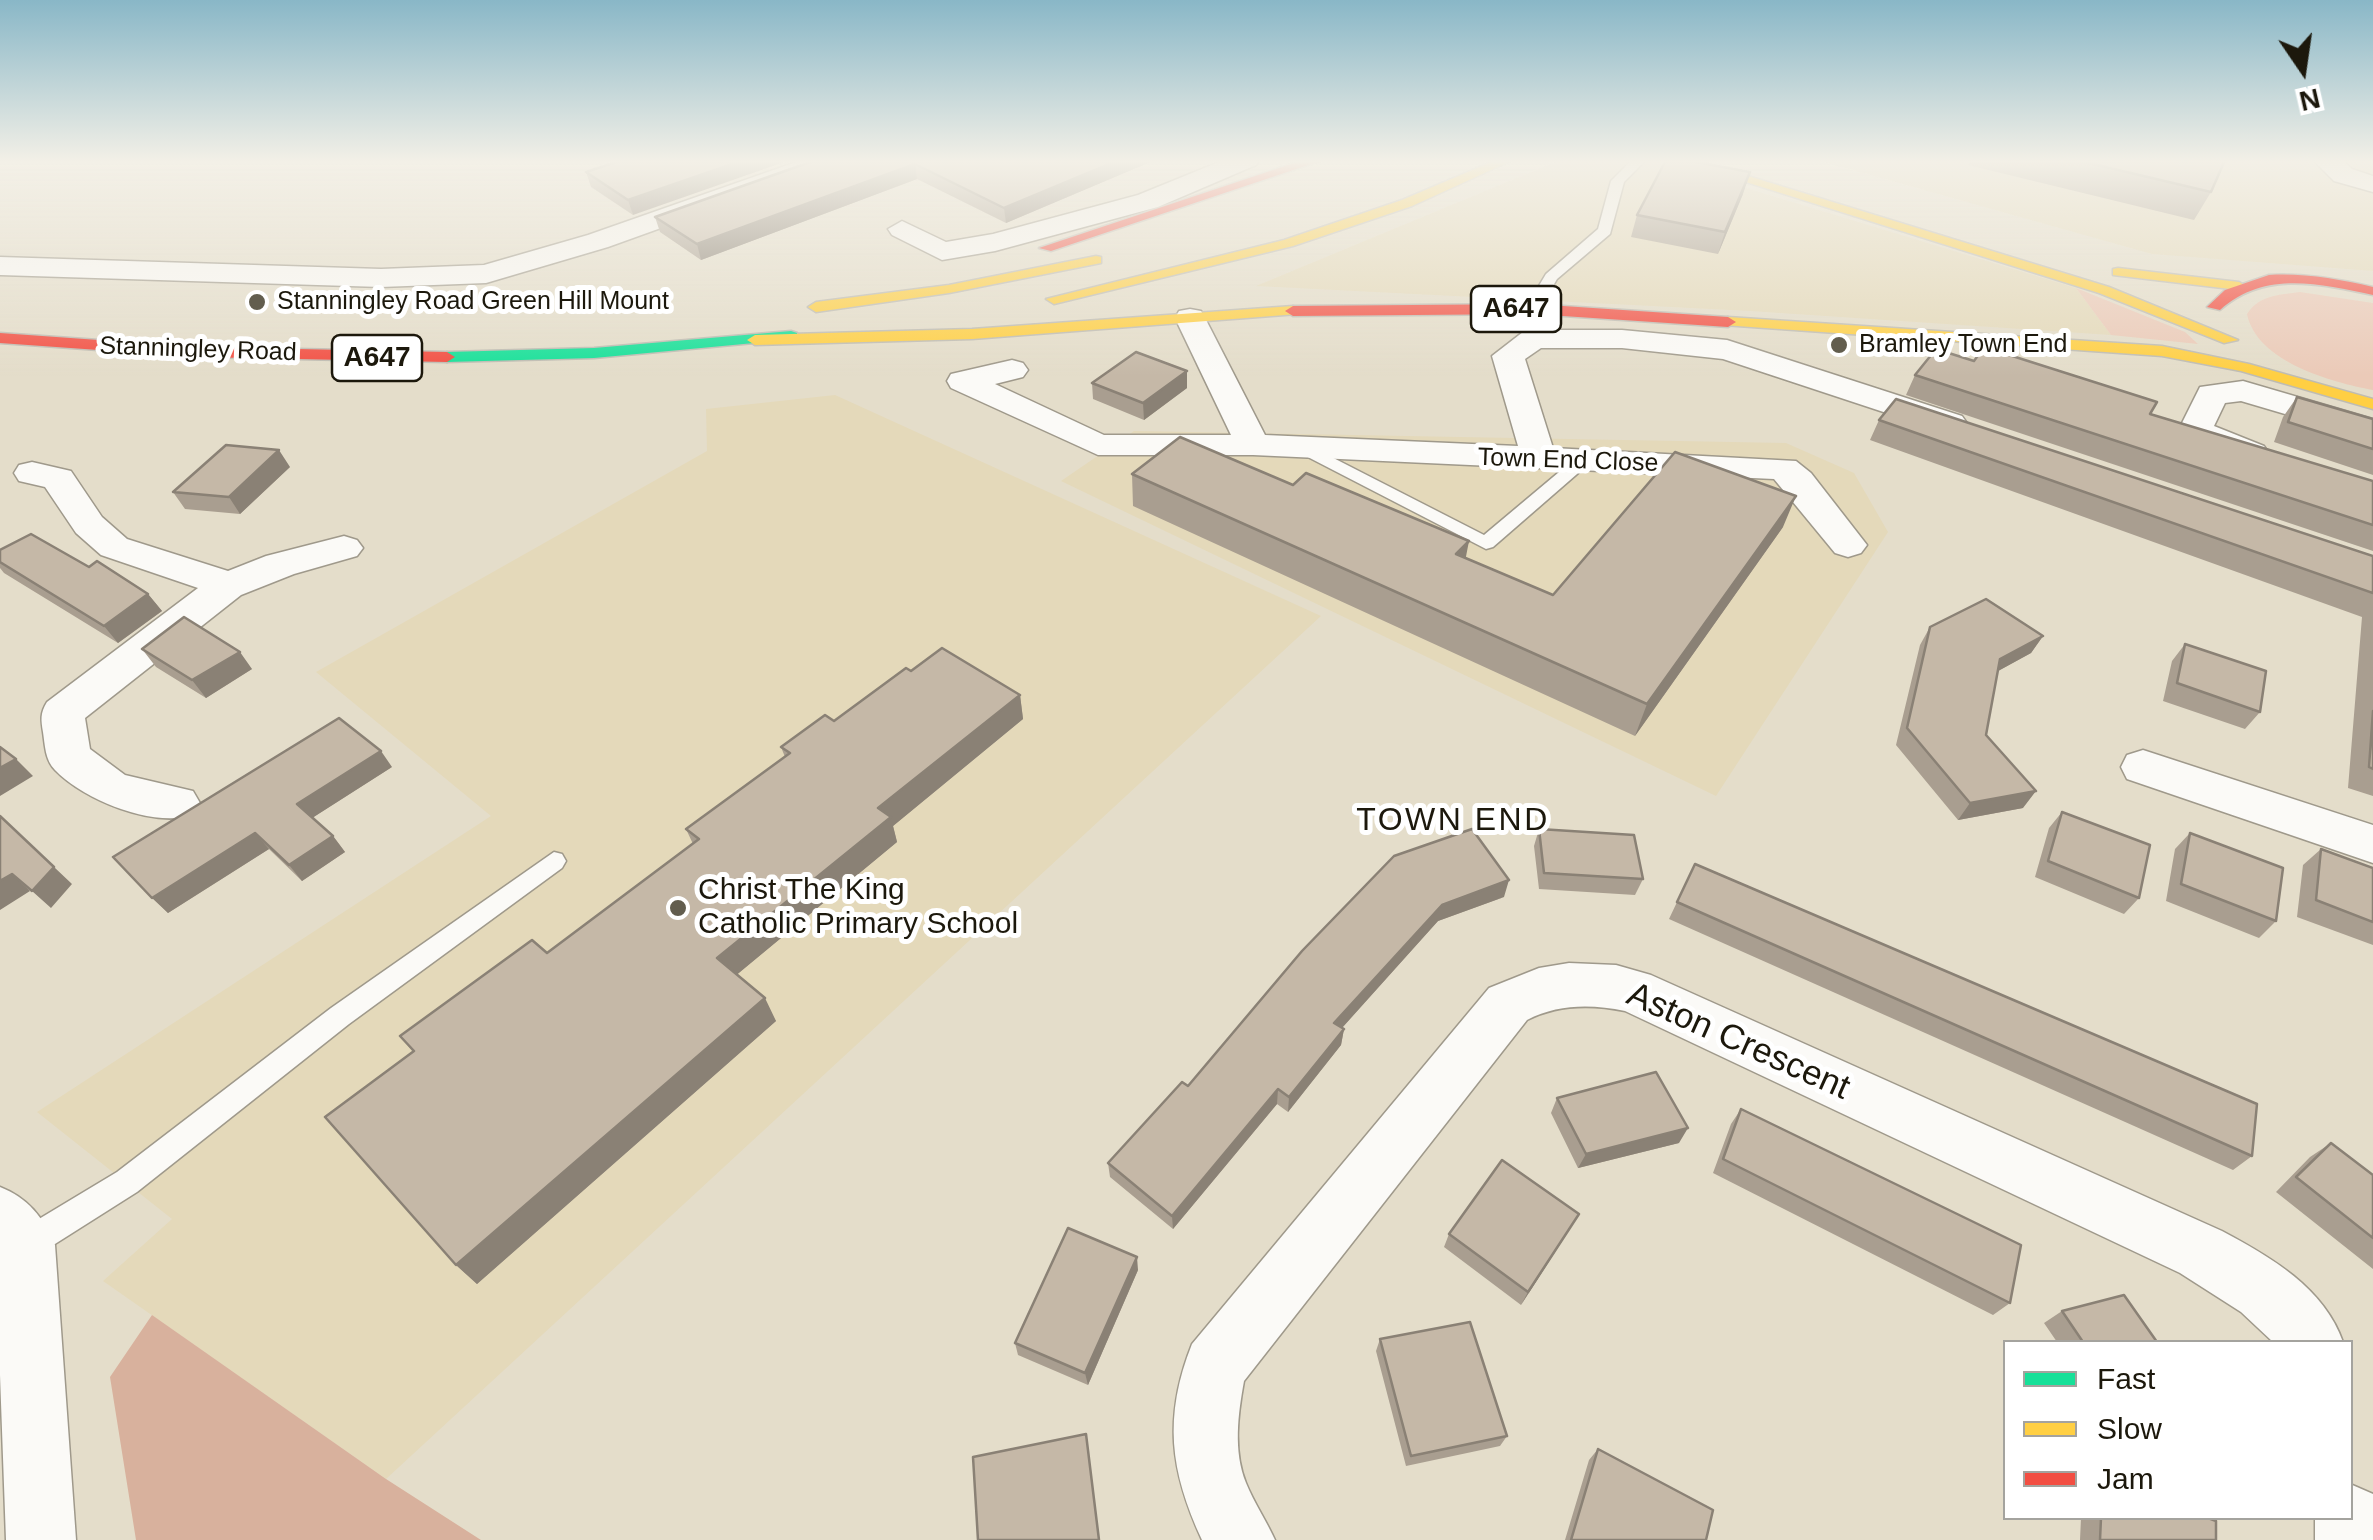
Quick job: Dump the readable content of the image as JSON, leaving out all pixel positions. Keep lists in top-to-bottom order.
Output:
{
  "streets": {
    "main road": ["A647", "Stanningley Road"],
    "street": ["Town End Close", "Aston Crescent"]
  },
  "crossings": [
    ["A647", "Stanningley Road"]
  ],
  "districts": ["TOWN END"],
  "places": ["Stanningley Road Green Hill Mount", "Bramley Town End", "Christ The King Catholic Primary School"],
  "legend": ["Fast", "Slow", "Jam"],
  "north": "bottom"
}
